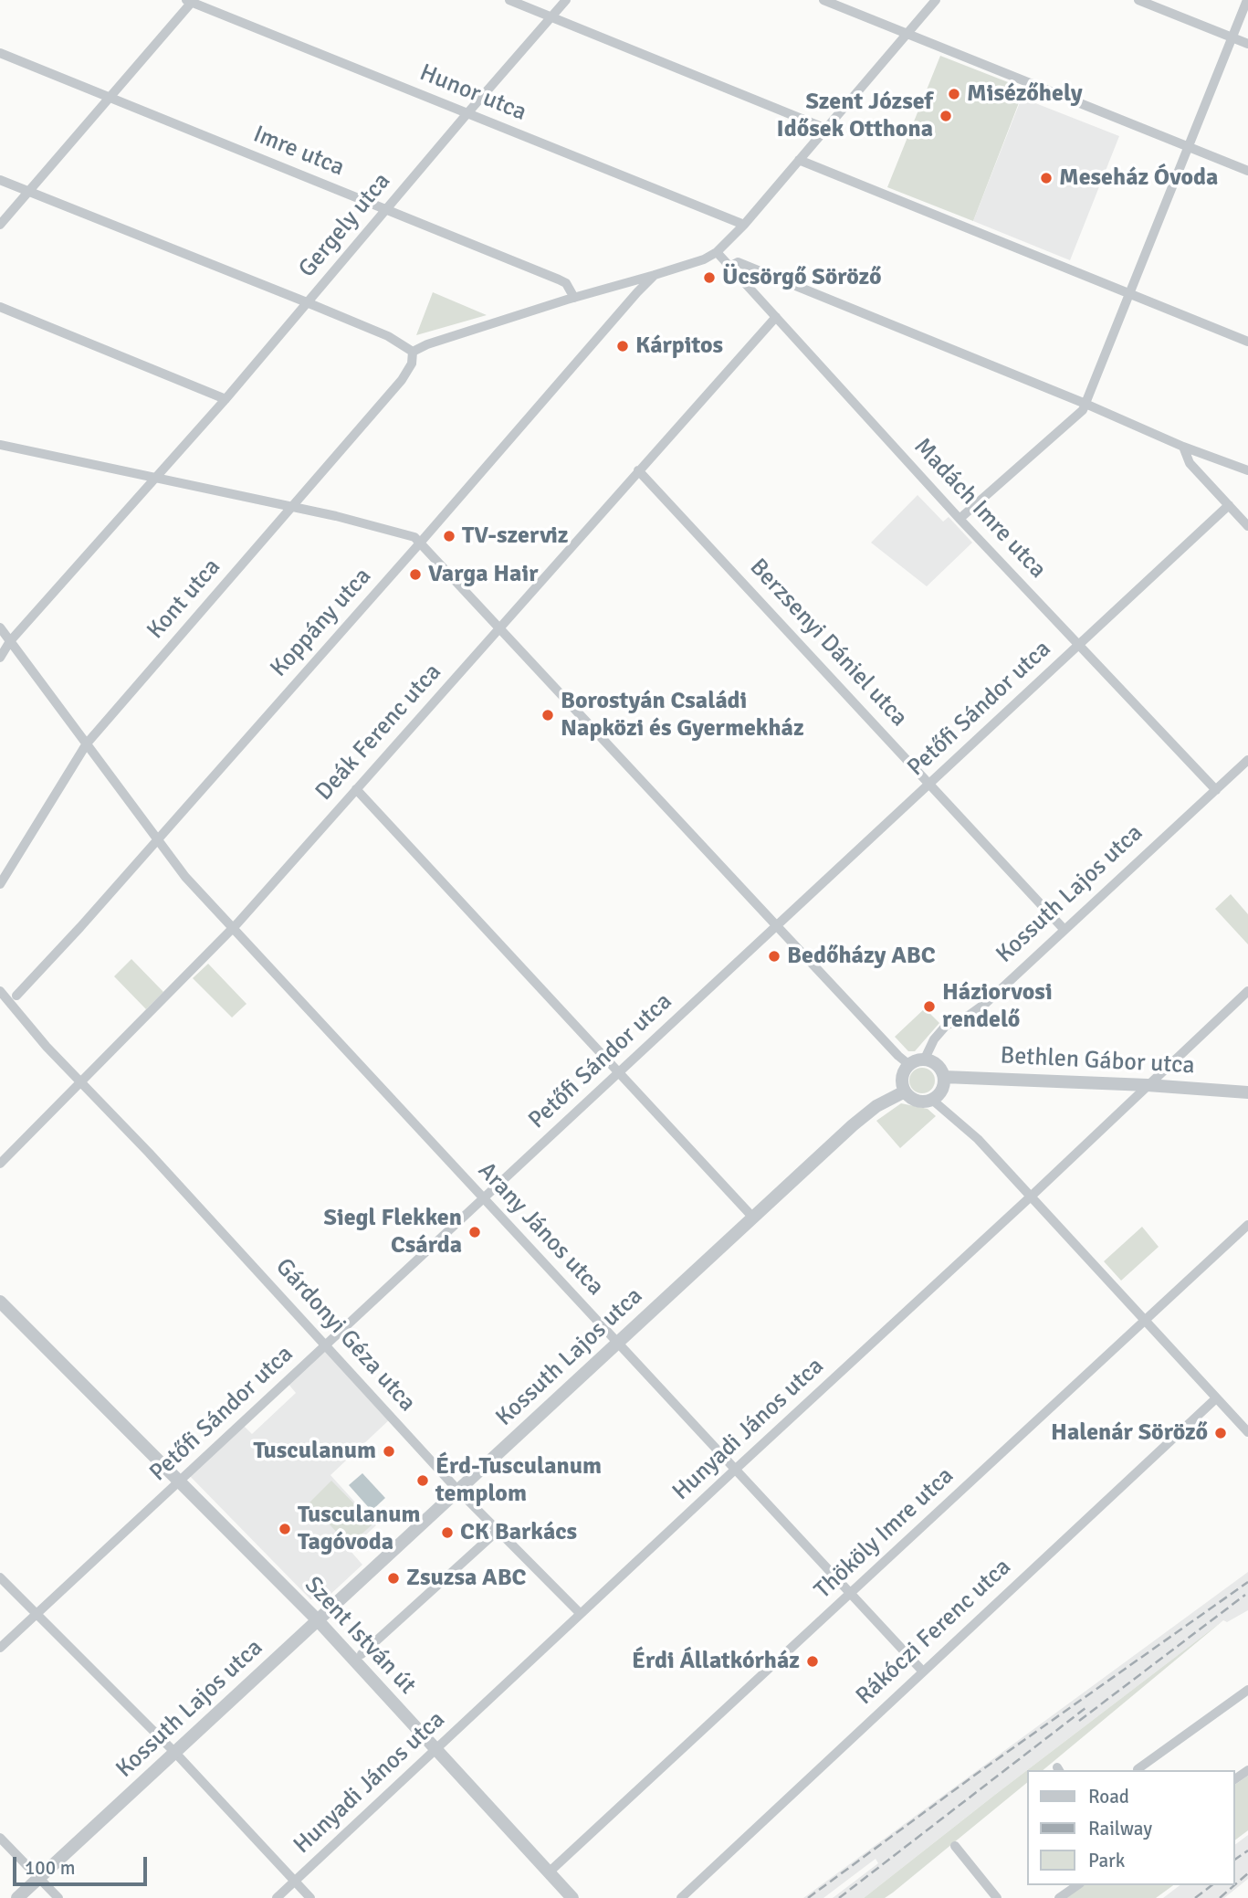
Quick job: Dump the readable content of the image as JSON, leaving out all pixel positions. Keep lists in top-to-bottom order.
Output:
{
  "streets": {
    "street": [
      "Hunor utca",
      "Imre utca",
      "Gergely utca",
      "Madách Imre utca",
      "Kont utca",
      "Koppány utca",
      "Berzsenyi Dániel utca",
      "Petőfi Sándor utca",
      "Deák Ferenc utca",
      "Kossuth Lajos utca",
      "Bethlen Gábor utca",
      "Arany János utca",
      "Gárdonyi Géza utca",
      "Hunyadi János utca",
      "Thököly Imre utca",
      "Rákóczi Ferenc utca",
      "Szent István út"
    ]
  },
  "crossings": [
    ["Hunor utca", "Gergely utca"],
    ["Imre utca", "Gergely utca"],
    ["Gergely utca", "Arany János utca"],
    ["Madách Imre utca", "Petőfi Sándor utca"],
    ["Madách Imre utca", "Deák Ferenc utca"],
    ["Madách Imre utca", "Kossuth Lajos utca"],
    ["Kont utca", "Arany János utca"],
    ["Koppány utca", "Arany János utca"],
    ["Berzsenyi Dániel utca", "Petőfi Sándor utca"],
    ["Berzsenyi Dániel utca", "Deák Ferenc utca"],
    ["Berzsenyi Dániel utca", "Kossuth Lajos utca"],
    ["Petőfi Sándor utca", "Arany János utca"],
    ["Petőfi Sándor utca", "Gárdonyi Géza utca"],
    ["Petőfi Sándor utca", "Szent István út"],
    ["Deák Ferenc utca", "Arany János utca"],
    ["Deák Ferenc utca", "Gárdonyi Géza utca"],
    ["Kossuth Lajos utca", "Bethlen Gábor utca"],
    ["Kossuth Lajos utca", "Arany János utca"],
    ["Kossuth Lajos utca", "Gárdonyi Géza utca"],
    ["Kossuth Lajos utca", "Szent István út"],
    ["Bethlen Gábor utca", "Hunyadi János utca"],
    ["Arany János utca", "Hunyadi János utca"],
    ["Arany János utca", "Thököly Imre utca"],
    ["Arany János utca", "Rákóczi Ferenc utca"],
    ["Gárdonyi Géza utca", "Hunyadi János utca"],
    ["Hunyadi János utca", "Szent István út"],
    ["Thököly Imre utca", "Szent István út"]
  ],
  "places": [
    "Misézőhely",
    "Szent József Idősek Otthona",
    "Meseház Óvoda",
    "Ücsörgő Söröző",
    "Kárpitos",
    "TV-szerviz",
    "Varga Hair",
    "Borostyán Családi Napközi és Gyermekház",
    "Bedőházy ABC",
    "Háziorvosi rendelő",
    "Siegl Flekken Csárda",
    "Halenár Söröző",
    "Tusculanum",
    "Érd-Tusculanum templom",
    "Tusculanum Tagóvoda",
    "CK Barkács",
    "Zsuzsa ABC",
    "Érdi Állatkórház"
  ],
  "legend": ["Road", "Railway", "Park"],
  "scale_bar": "100 m"
}
